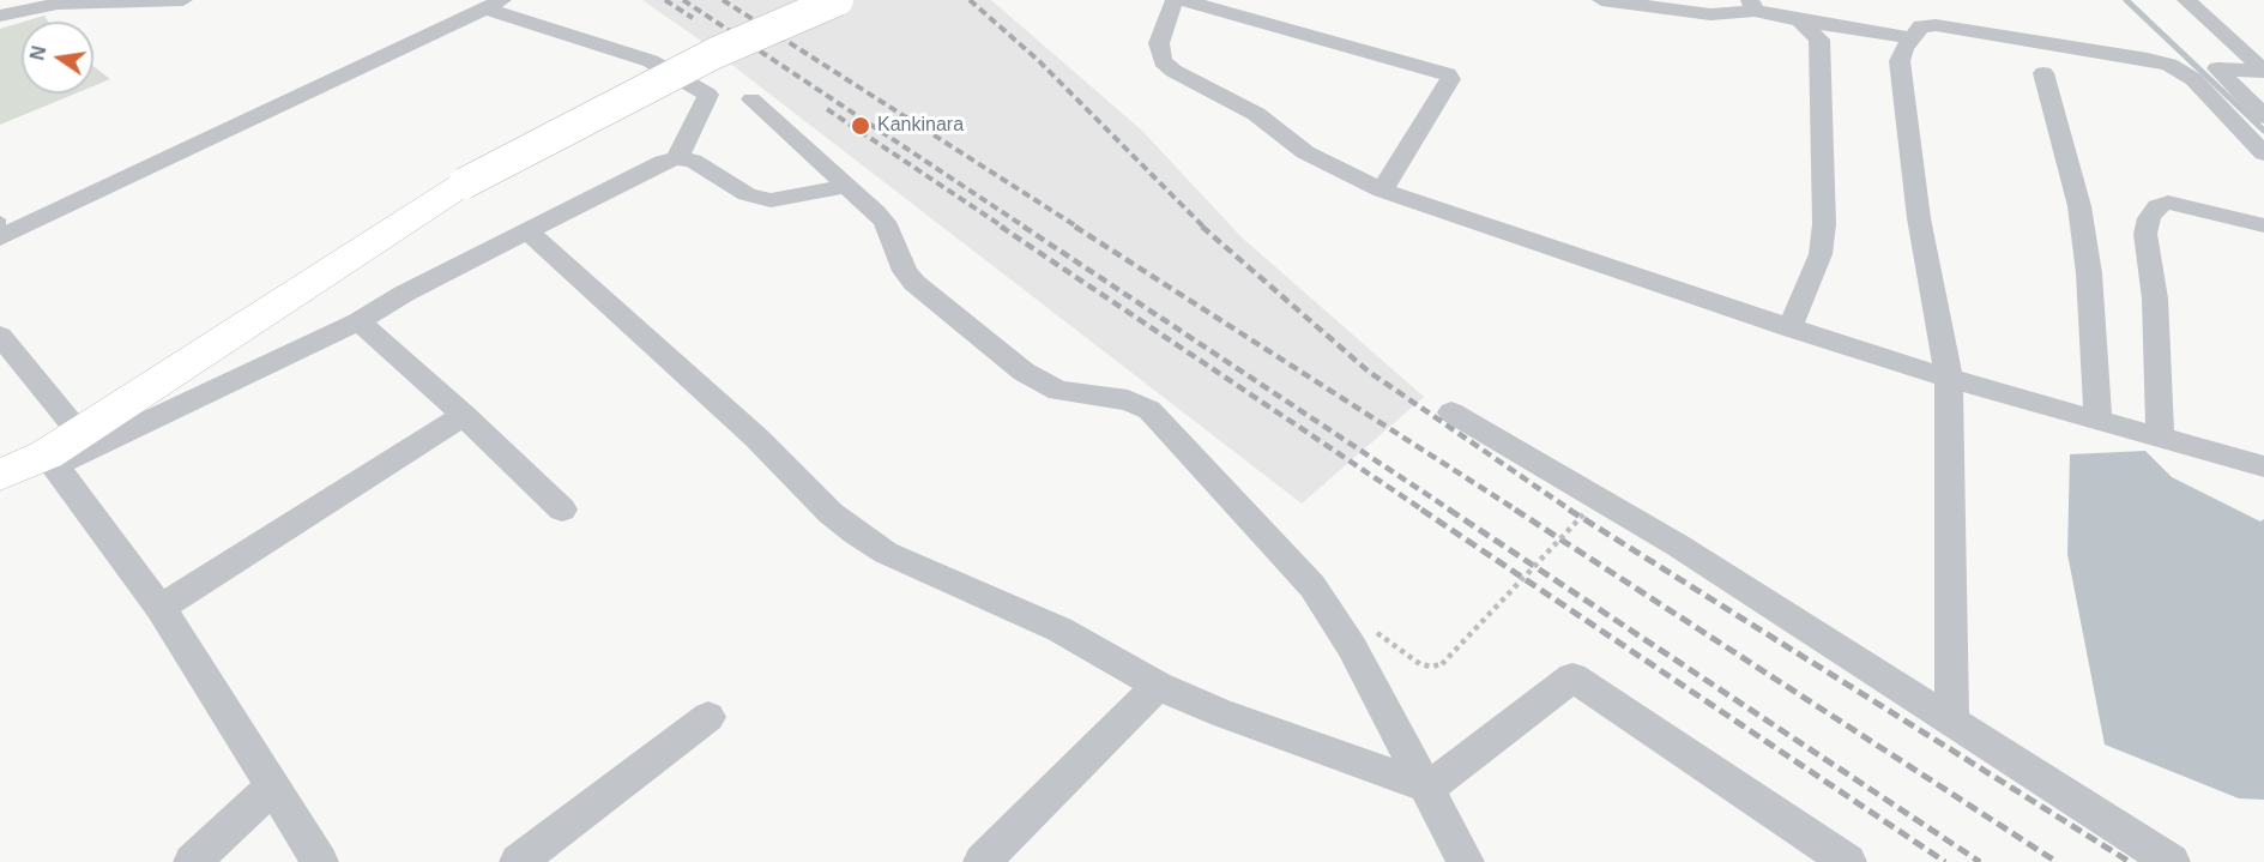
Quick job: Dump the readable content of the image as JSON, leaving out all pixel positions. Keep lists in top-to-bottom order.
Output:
{
  "places": ["Kankinara"],
  "north": "left"
}
